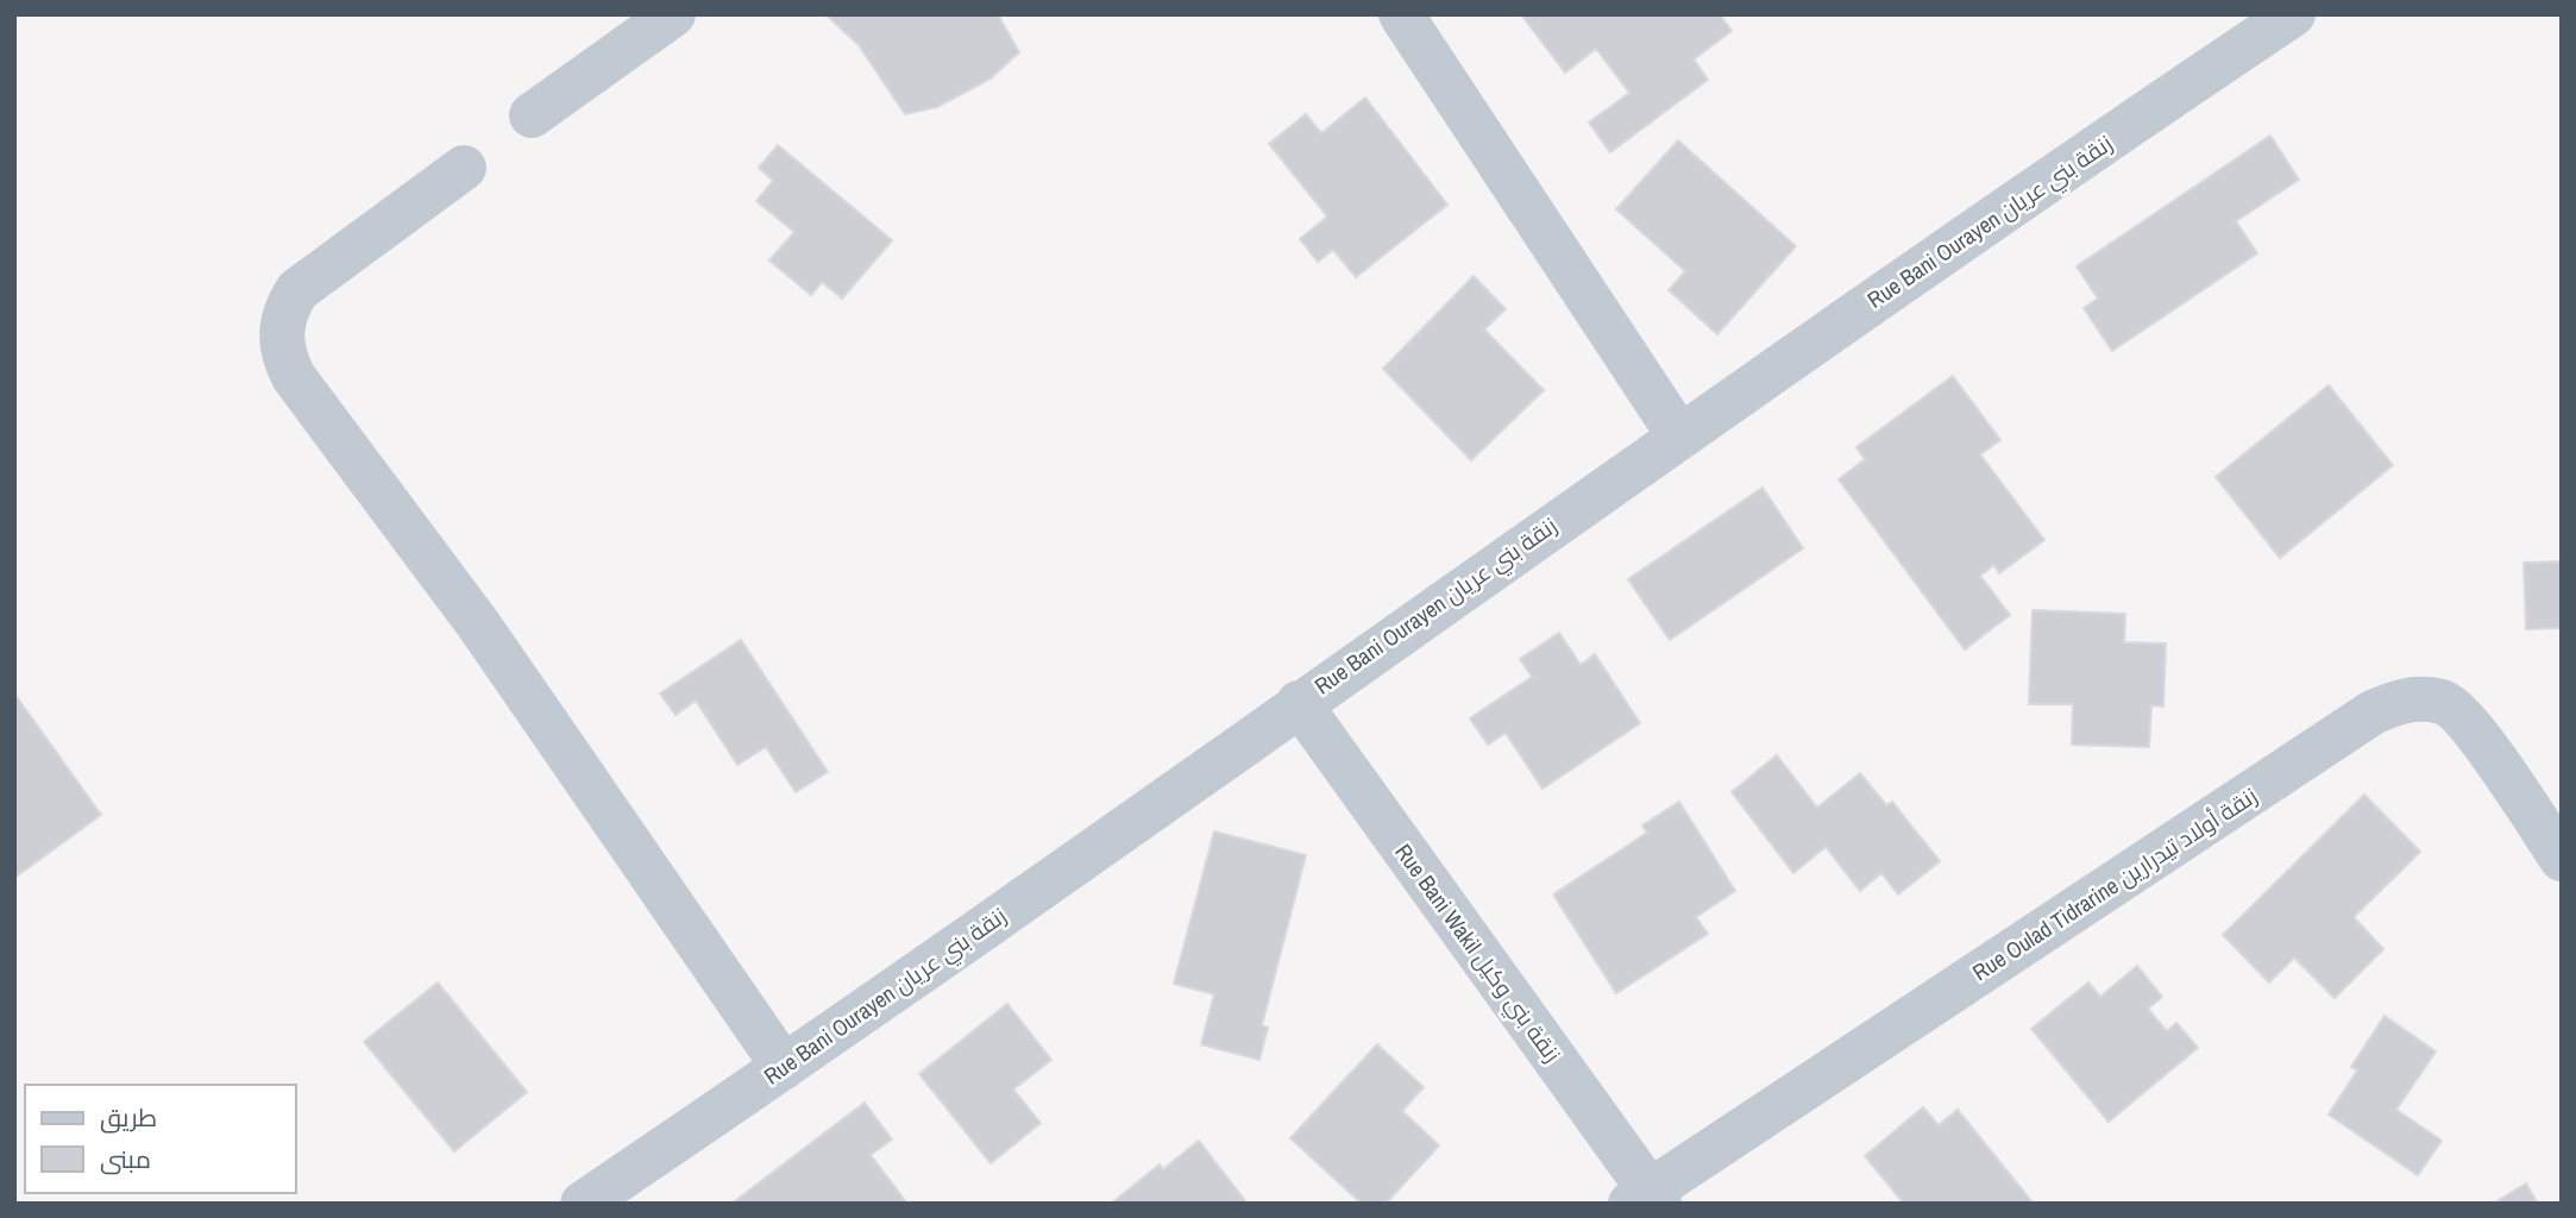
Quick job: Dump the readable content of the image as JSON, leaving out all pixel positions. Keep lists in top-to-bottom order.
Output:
{
  "streets": {
    "street": ["Rue Bani Ourayen زنقة بني عريان", "Rue Oulad Tidrarine زنقة أولاد تيدرارين", "Rue Bani Wakil زنقة بني وكيل"]
  },
  "crossings": [
    ["Rue Bani Ourayen زنقة بني عريان", "Rue Bani Wakil زنقة بني وكيل"],
    ["Rue Oulad Tidrarine زنقة أولاد تيدرارين", "Rue Bani Wakil زنقة بني وكيل"]
  ],
  "legend": ["طريق", "مبنى"]
}
